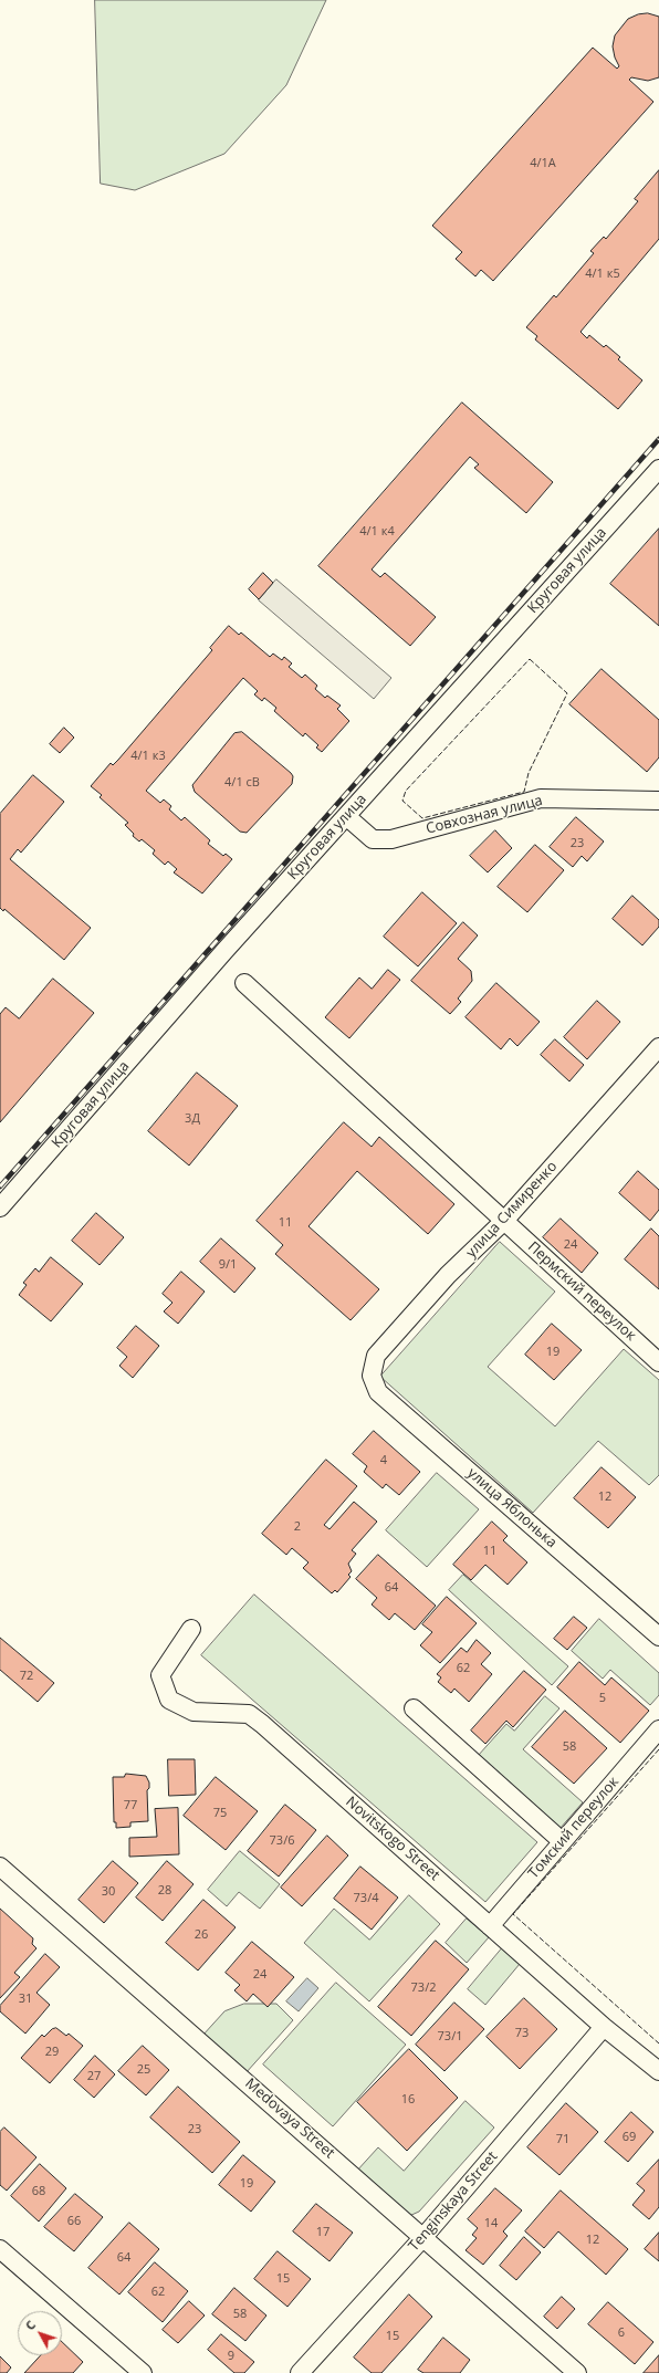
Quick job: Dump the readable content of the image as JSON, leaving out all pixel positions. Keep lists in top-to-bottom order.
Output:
{
  "streets": {
    "street": [
      "Круговая улица",
      "Совхозная улица",
      "улица Симиренко",
      "Пермский переулок",
      "улица Яблонька",
      "Томский переулок",
      "Novitskogo Street",
      "Medovaya Street",
      "Tenginskaya Street"
    ]
  },
  "crossings": [
    ["Круговая улица", "Совхозная улица"],
    ["улица Симиренко", "Пермский переулок"],
    ["улица Симиренко", "улица Яблонька"],
    ["Томский переулок", "Novitskogo Street"],
    ["Novitskogo Street", "Tenginskaya Street"],
    ["Medovaya Street", "Tenginskaya Street"]
  ],
  "house_numbers": [
    "4/1А",
    "4/1 к5",
    "4/1 к4",
    "4/1 к3",
    "4/1 сВ",
    "23",
    "3Д",
    "11",
    "24",
    "9/1",
    "19",
    "4",
    "12",
    "2",
    "11",
    "64",
    "62",
    "72",
    "5",
    "58",
    "77",
    "75",
    "73/6",
    "28",
    "30",
    "73/4",
    "26",
    "24",
    "73/2",
    "31",
    "73",
    "73/1",
    "29",
    "25",
    "27",
    "16",
    "23",
    "69",
    "71",
    "19",
    "68",
    "66",
    "14",
    "17",
    "12",
    "64",
    "15",
    "62",
    "58",
    "6",
    "15",
    "9"
  ],
  "north": "top left"
}
